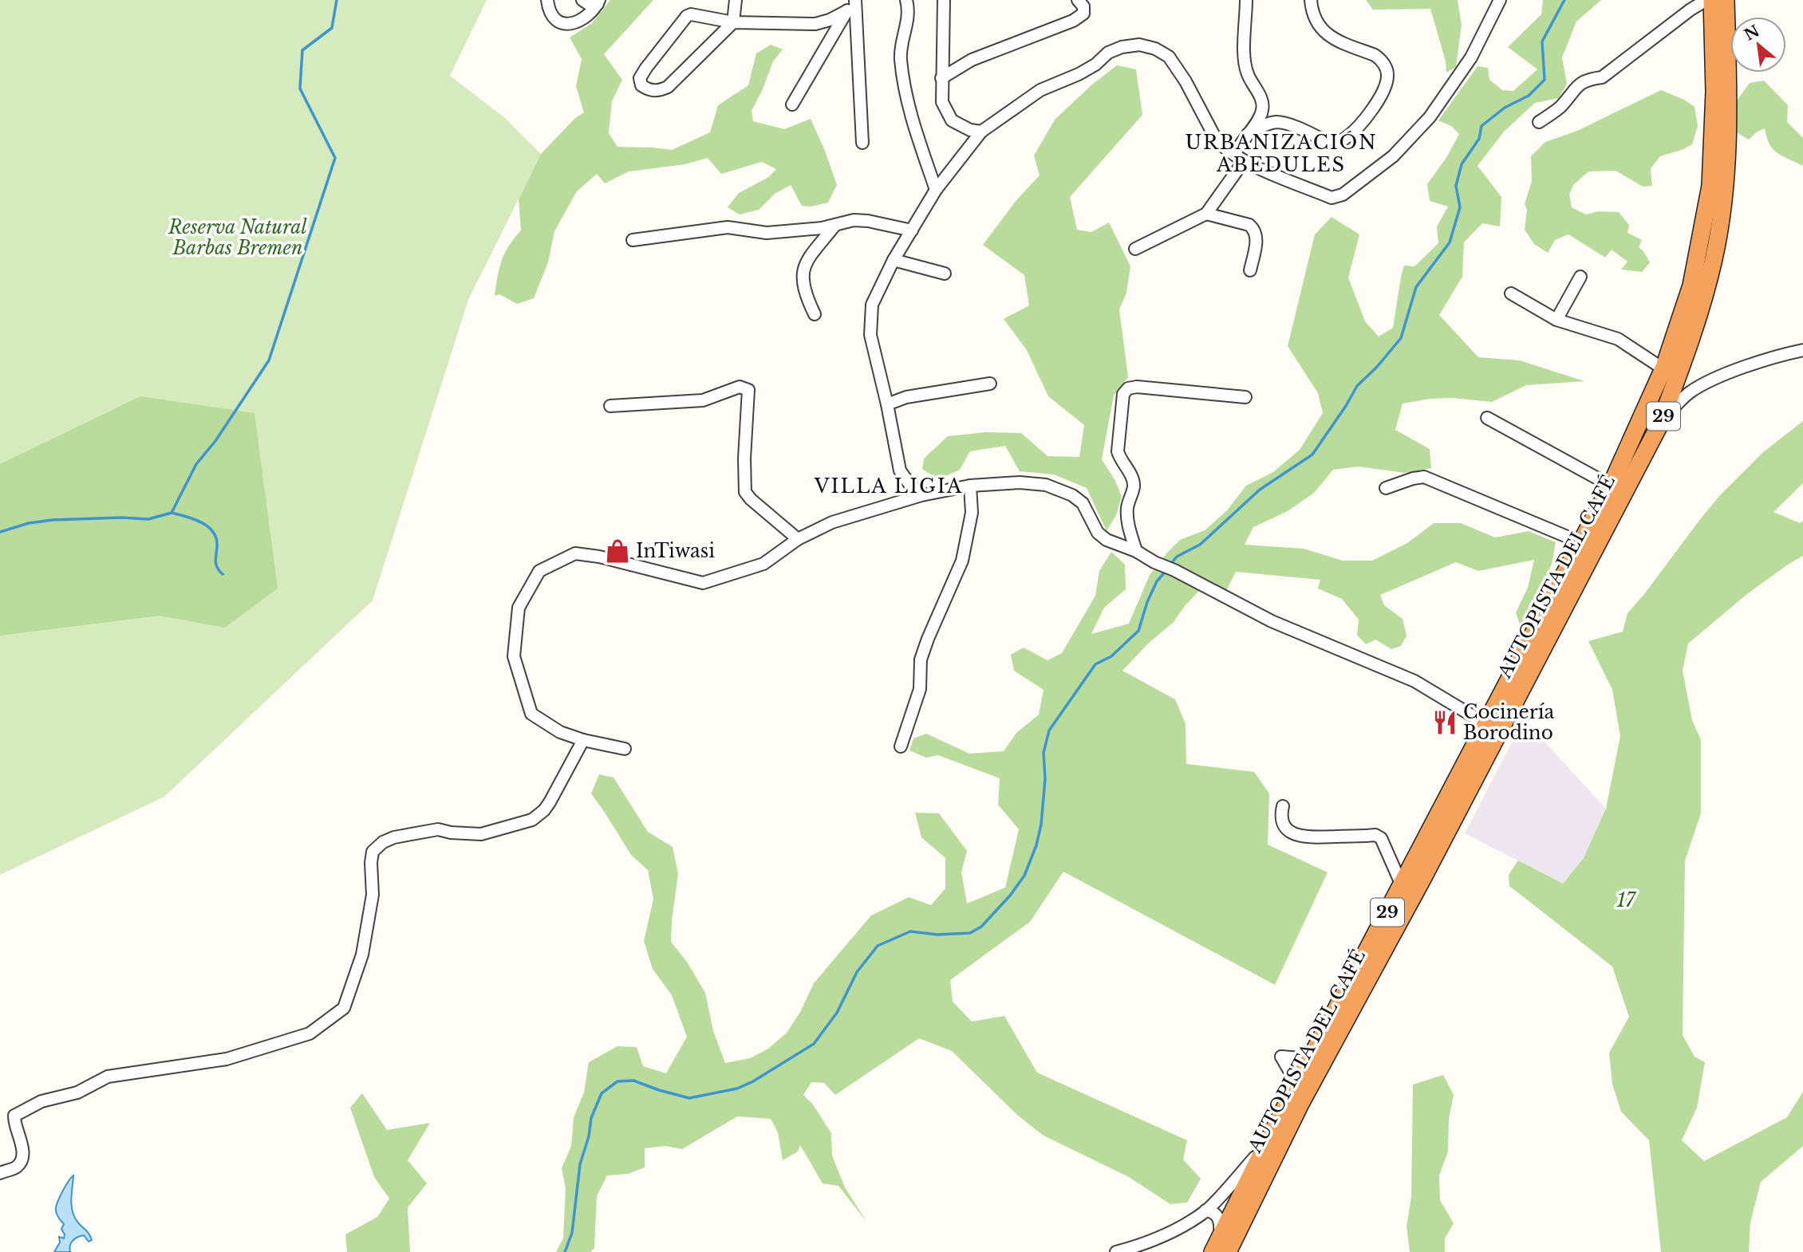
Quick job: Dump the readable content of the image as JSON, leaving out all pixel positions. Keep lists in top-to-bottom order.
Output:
{
  "streets": {
    "highway": ["29", "AUTOPISTA DEL CAFÉ"]
  },
  "districts": ["URBANIZACIÓN ABEDULES", "VILLA LIGIA"],
  "parks": ["Reserva Natural Barbas Bremen", "17"],
  "places": {
    "shop": ["InTiwasi"],
    "restaurant": ["Cocinería Borodino"]
  },
  "north": "top left"
}
